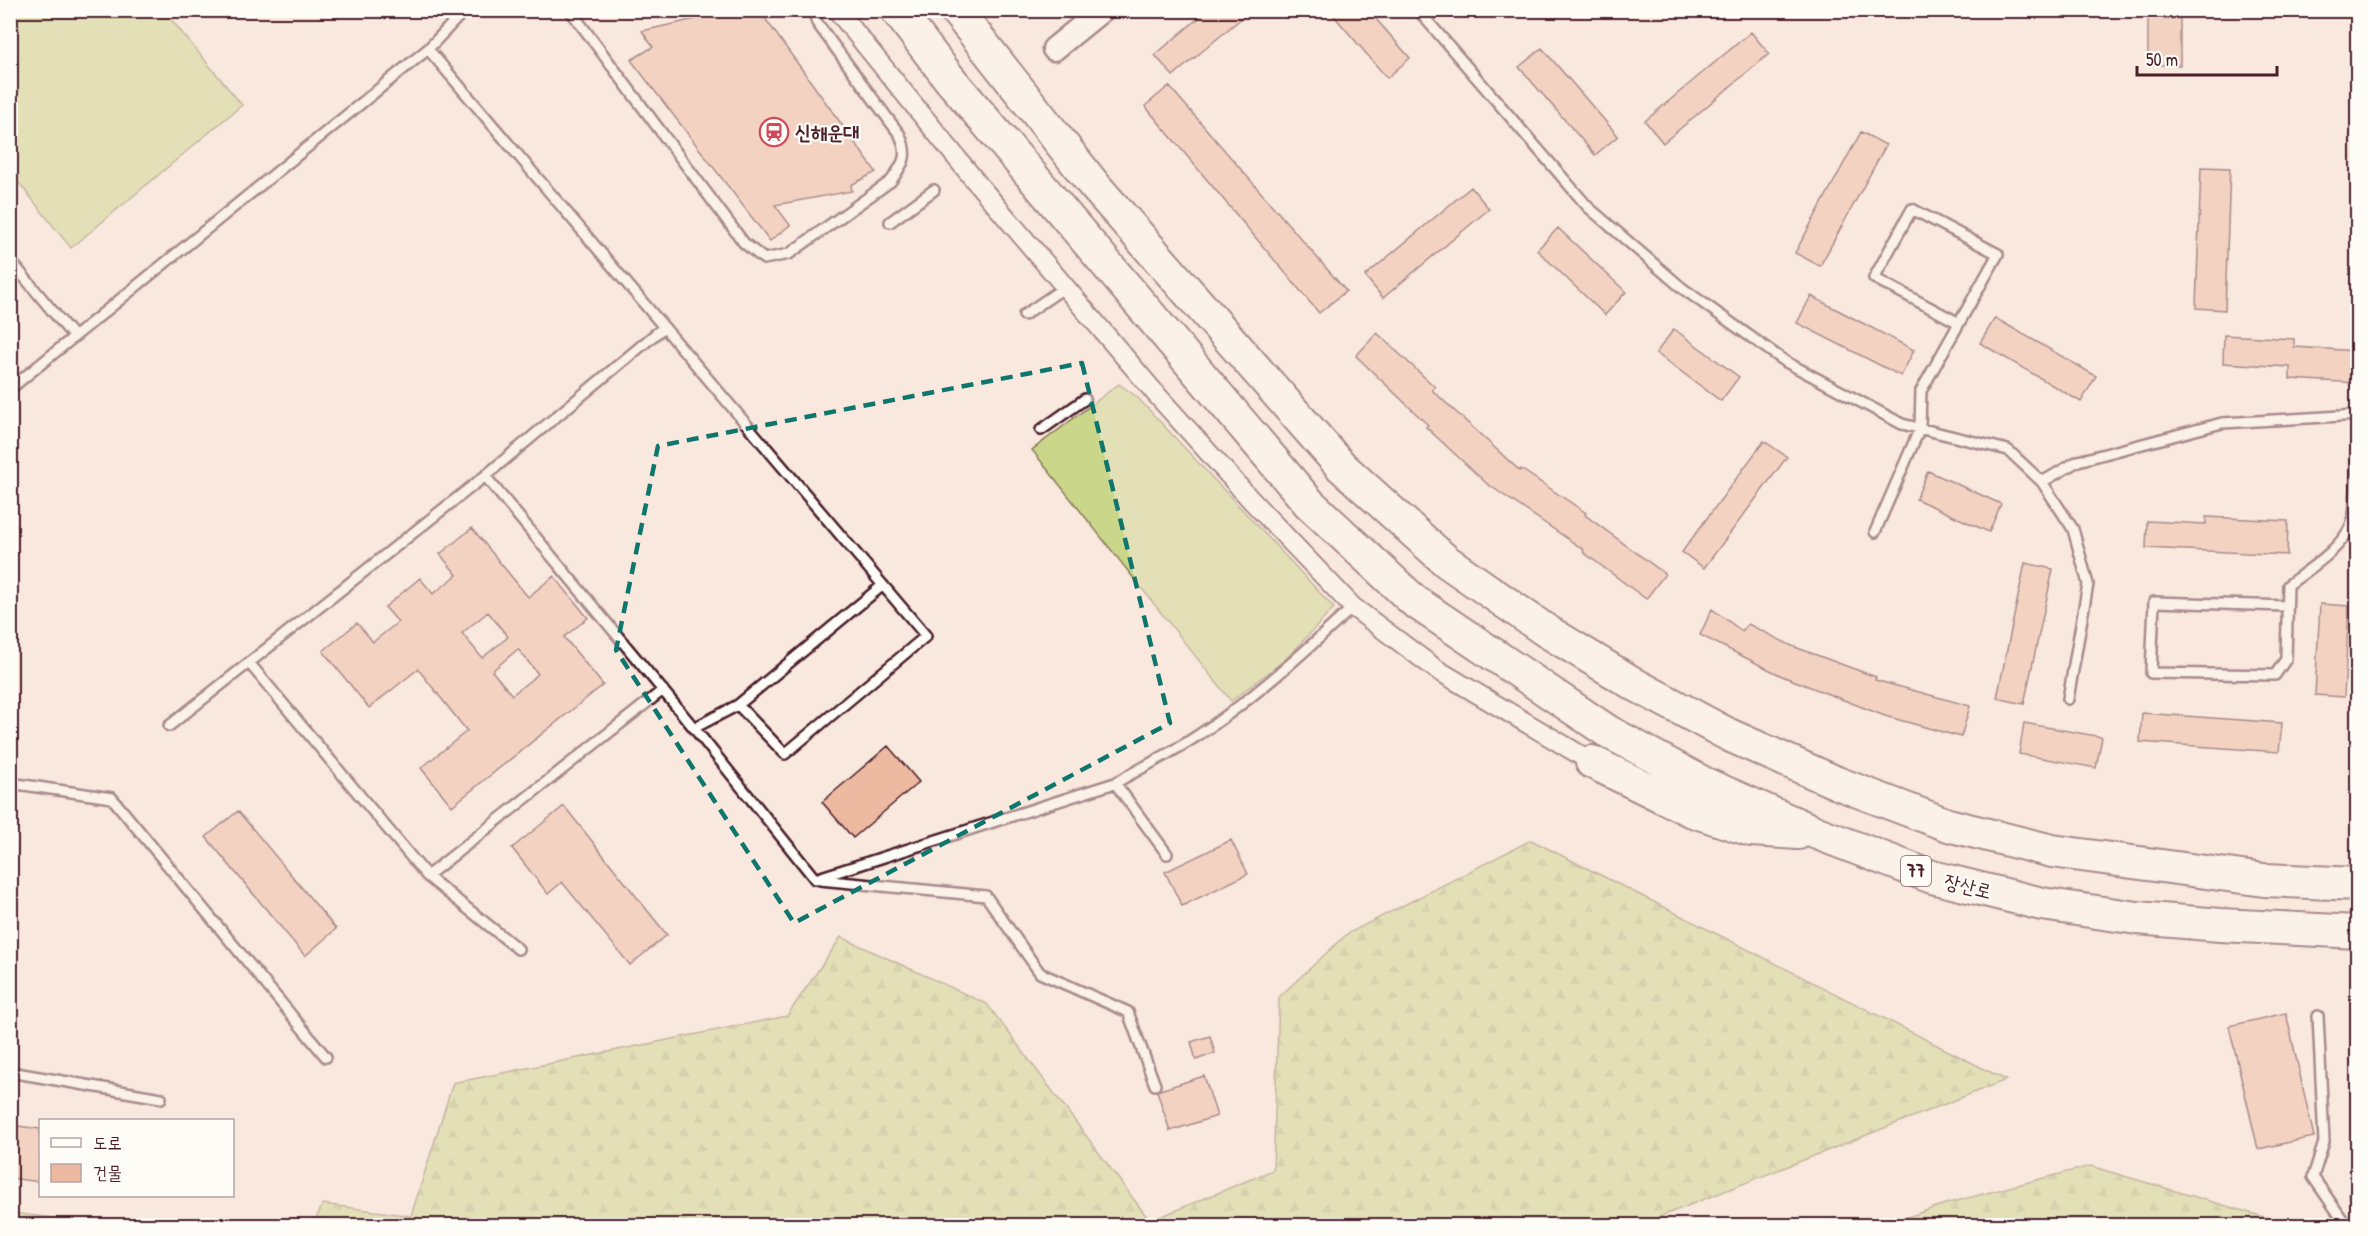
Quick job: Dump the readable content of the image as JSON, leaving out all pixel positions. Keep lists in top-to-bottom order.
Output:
{
  "streets": {
    "highway": ["77", "장산로"]
  },
  "places": {
    "station": ["신해운대"]
  },
  "legend": ["도로", "건물"],
  "scale_bar": "50 m"
}
